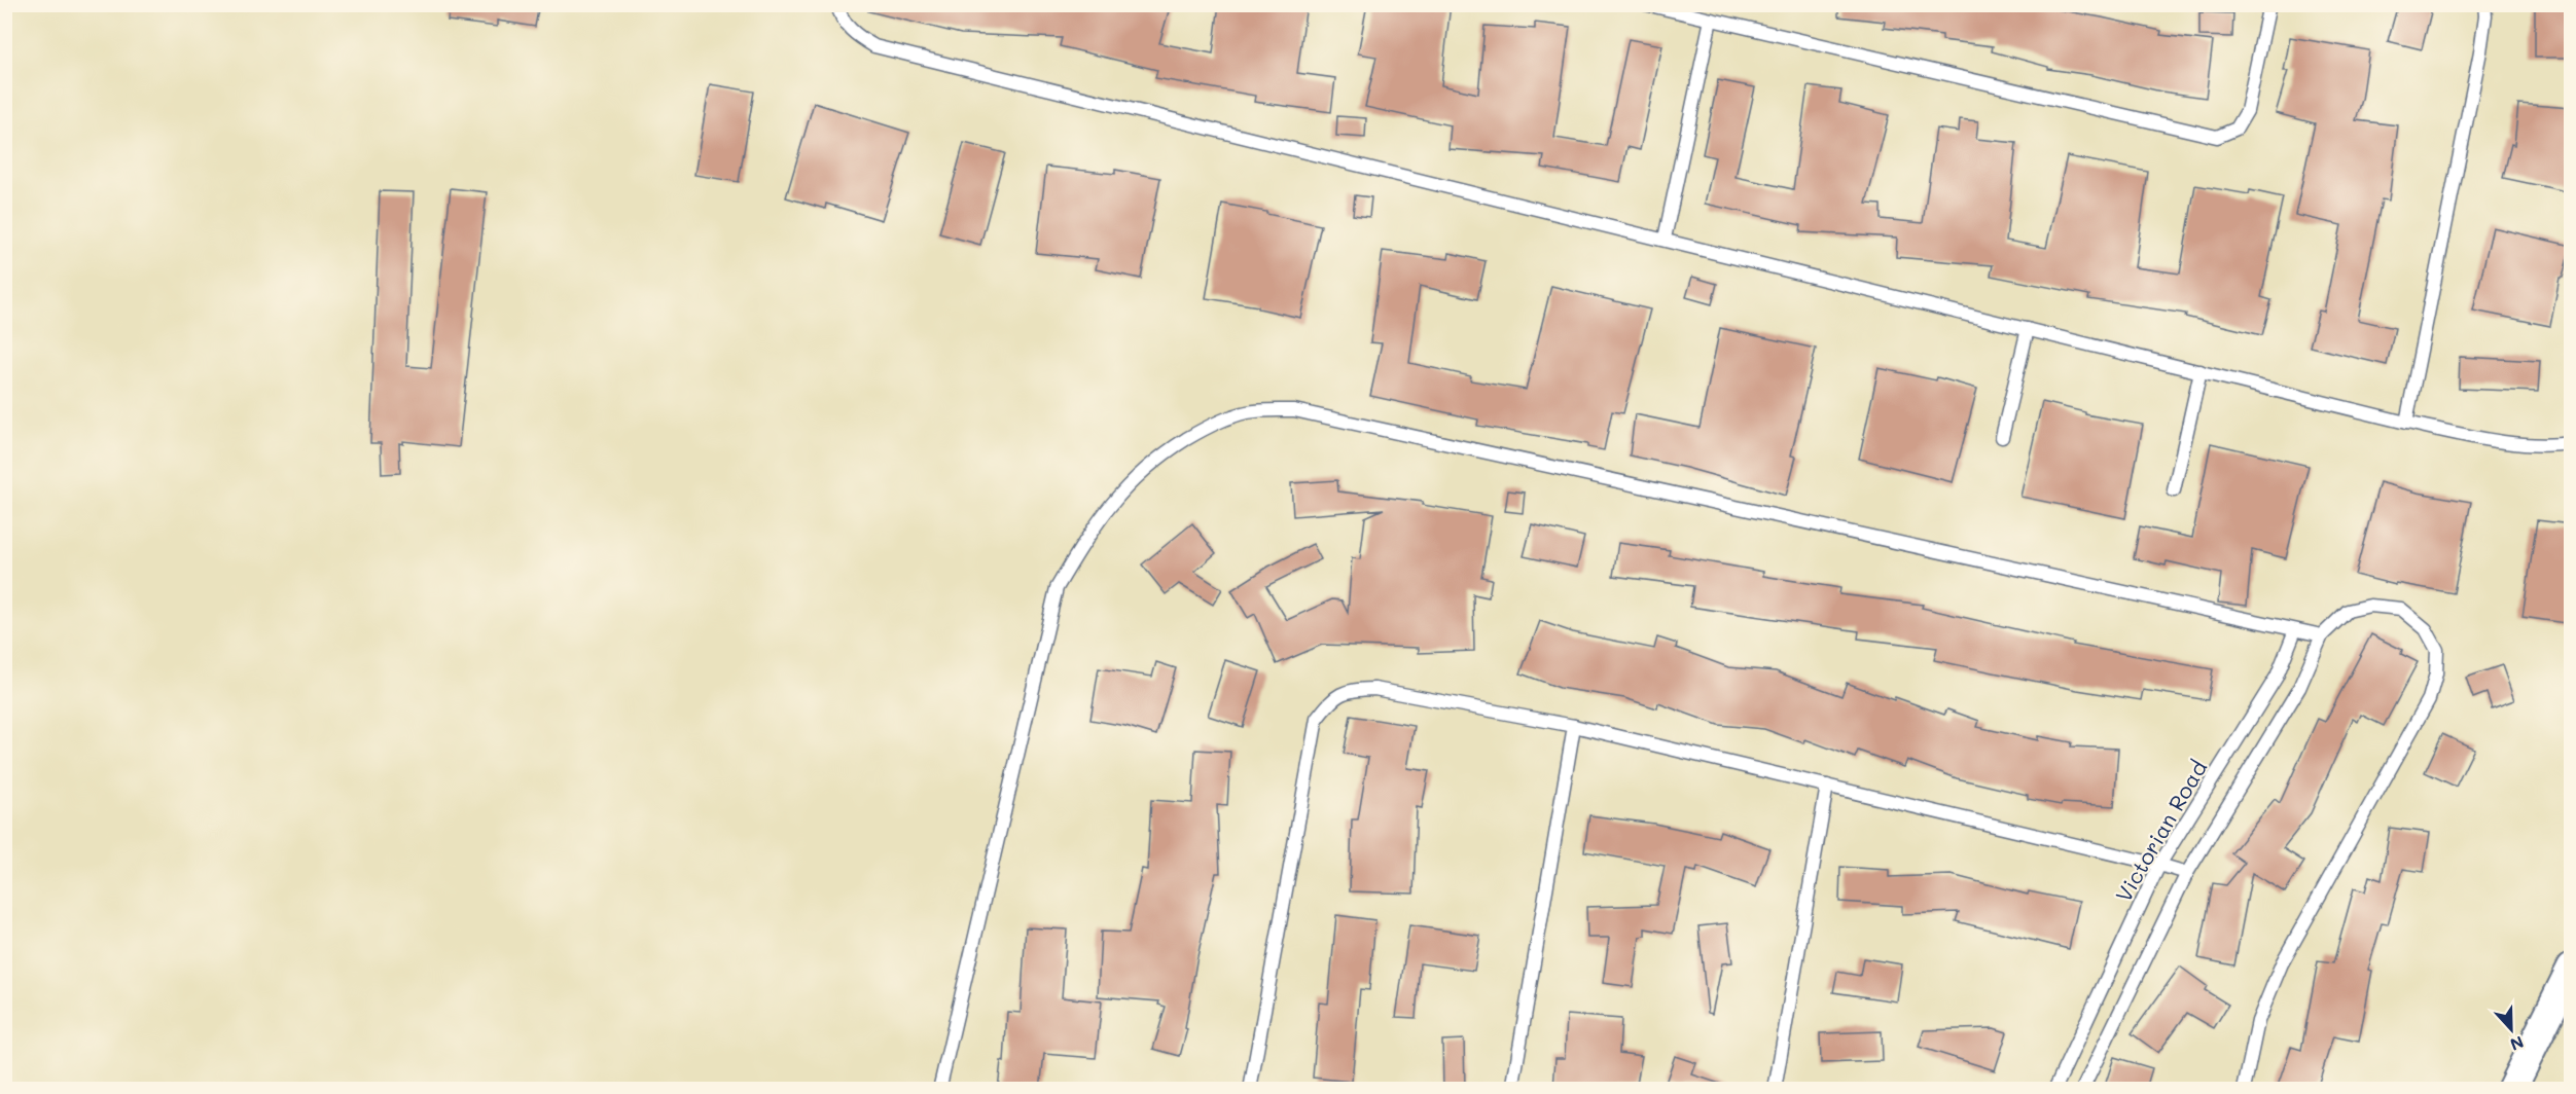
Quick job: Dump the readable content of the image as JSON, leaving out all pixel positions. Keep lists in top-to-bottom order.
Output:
{
  "streets": {
    "lane": ["Victorian Road"]
  },
  "north": "bottom"
}
